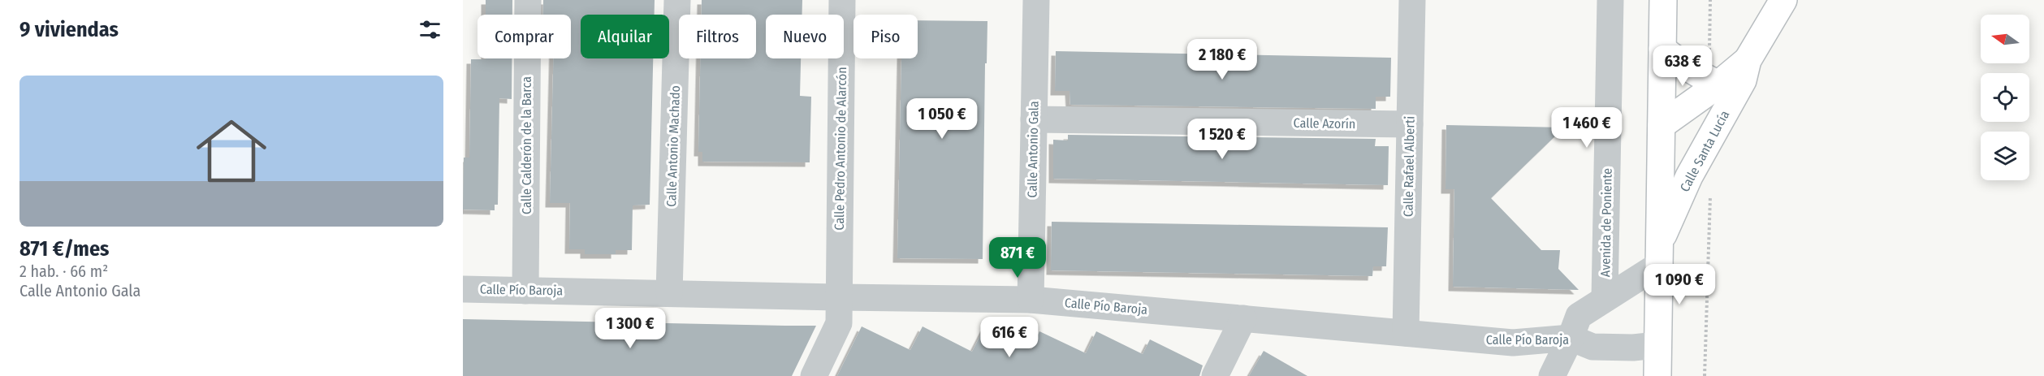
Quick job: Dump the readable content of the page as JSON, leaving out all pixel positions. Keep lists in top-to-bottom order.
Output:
{
  "streets": {
    "main road": ["Calle Santa Lucía"],
    "street": [
      "Calle Azorín",
      "Calle Calderón de la Barca",
      "Calle Antonio Machado",
      "Calle Pedro Antonio de Alarcón",
      "Calle Antonio Gala",
      "Calle Rafael Alberti",
      "Avenida de Poniente",
      "Calle Pío Baroja"
    ]
  },
  "crossings": [
    ["Calle Azorín", "Calle Antonio Gala"],
    ["Calle Azorín", "Calle Rafael Alberti"],
    ["Calle Calderón de la Barca", "Calle Pío Baroja"],
    ["Calle Antonio Machado", "Calle Pío Baroja"],
    ["Calle Pedro Antonio de Alarcón", "Calle Pío Baroja"],
    ["Calle Antonio Gala", "Calle Pío Baroja"],
    ["Calle Rafael Alberti", "Calle Pío Baroja"]
  ],
  "north": "left",
  "page": {
    "heading": "9 viviendas",
    "chip": [
      "Comprar",
      "Alquilar",
      "Filtros",
      "Nuevo",
      "Piso"
    ],
    "price": [
      "2 180 €",
      "638 €",
      "1 050 €",
      "1 460 €",
      "1 520 €",
      "871 €",
      "1 090 €",
      "1 300 €",
      "616 €"
    ],
    "list": [
      {
        "name": "871 €/mes",
        "note": "2 hab. · 66 m² · Calle Antonio Gala"
      }
    ]
  }
}
